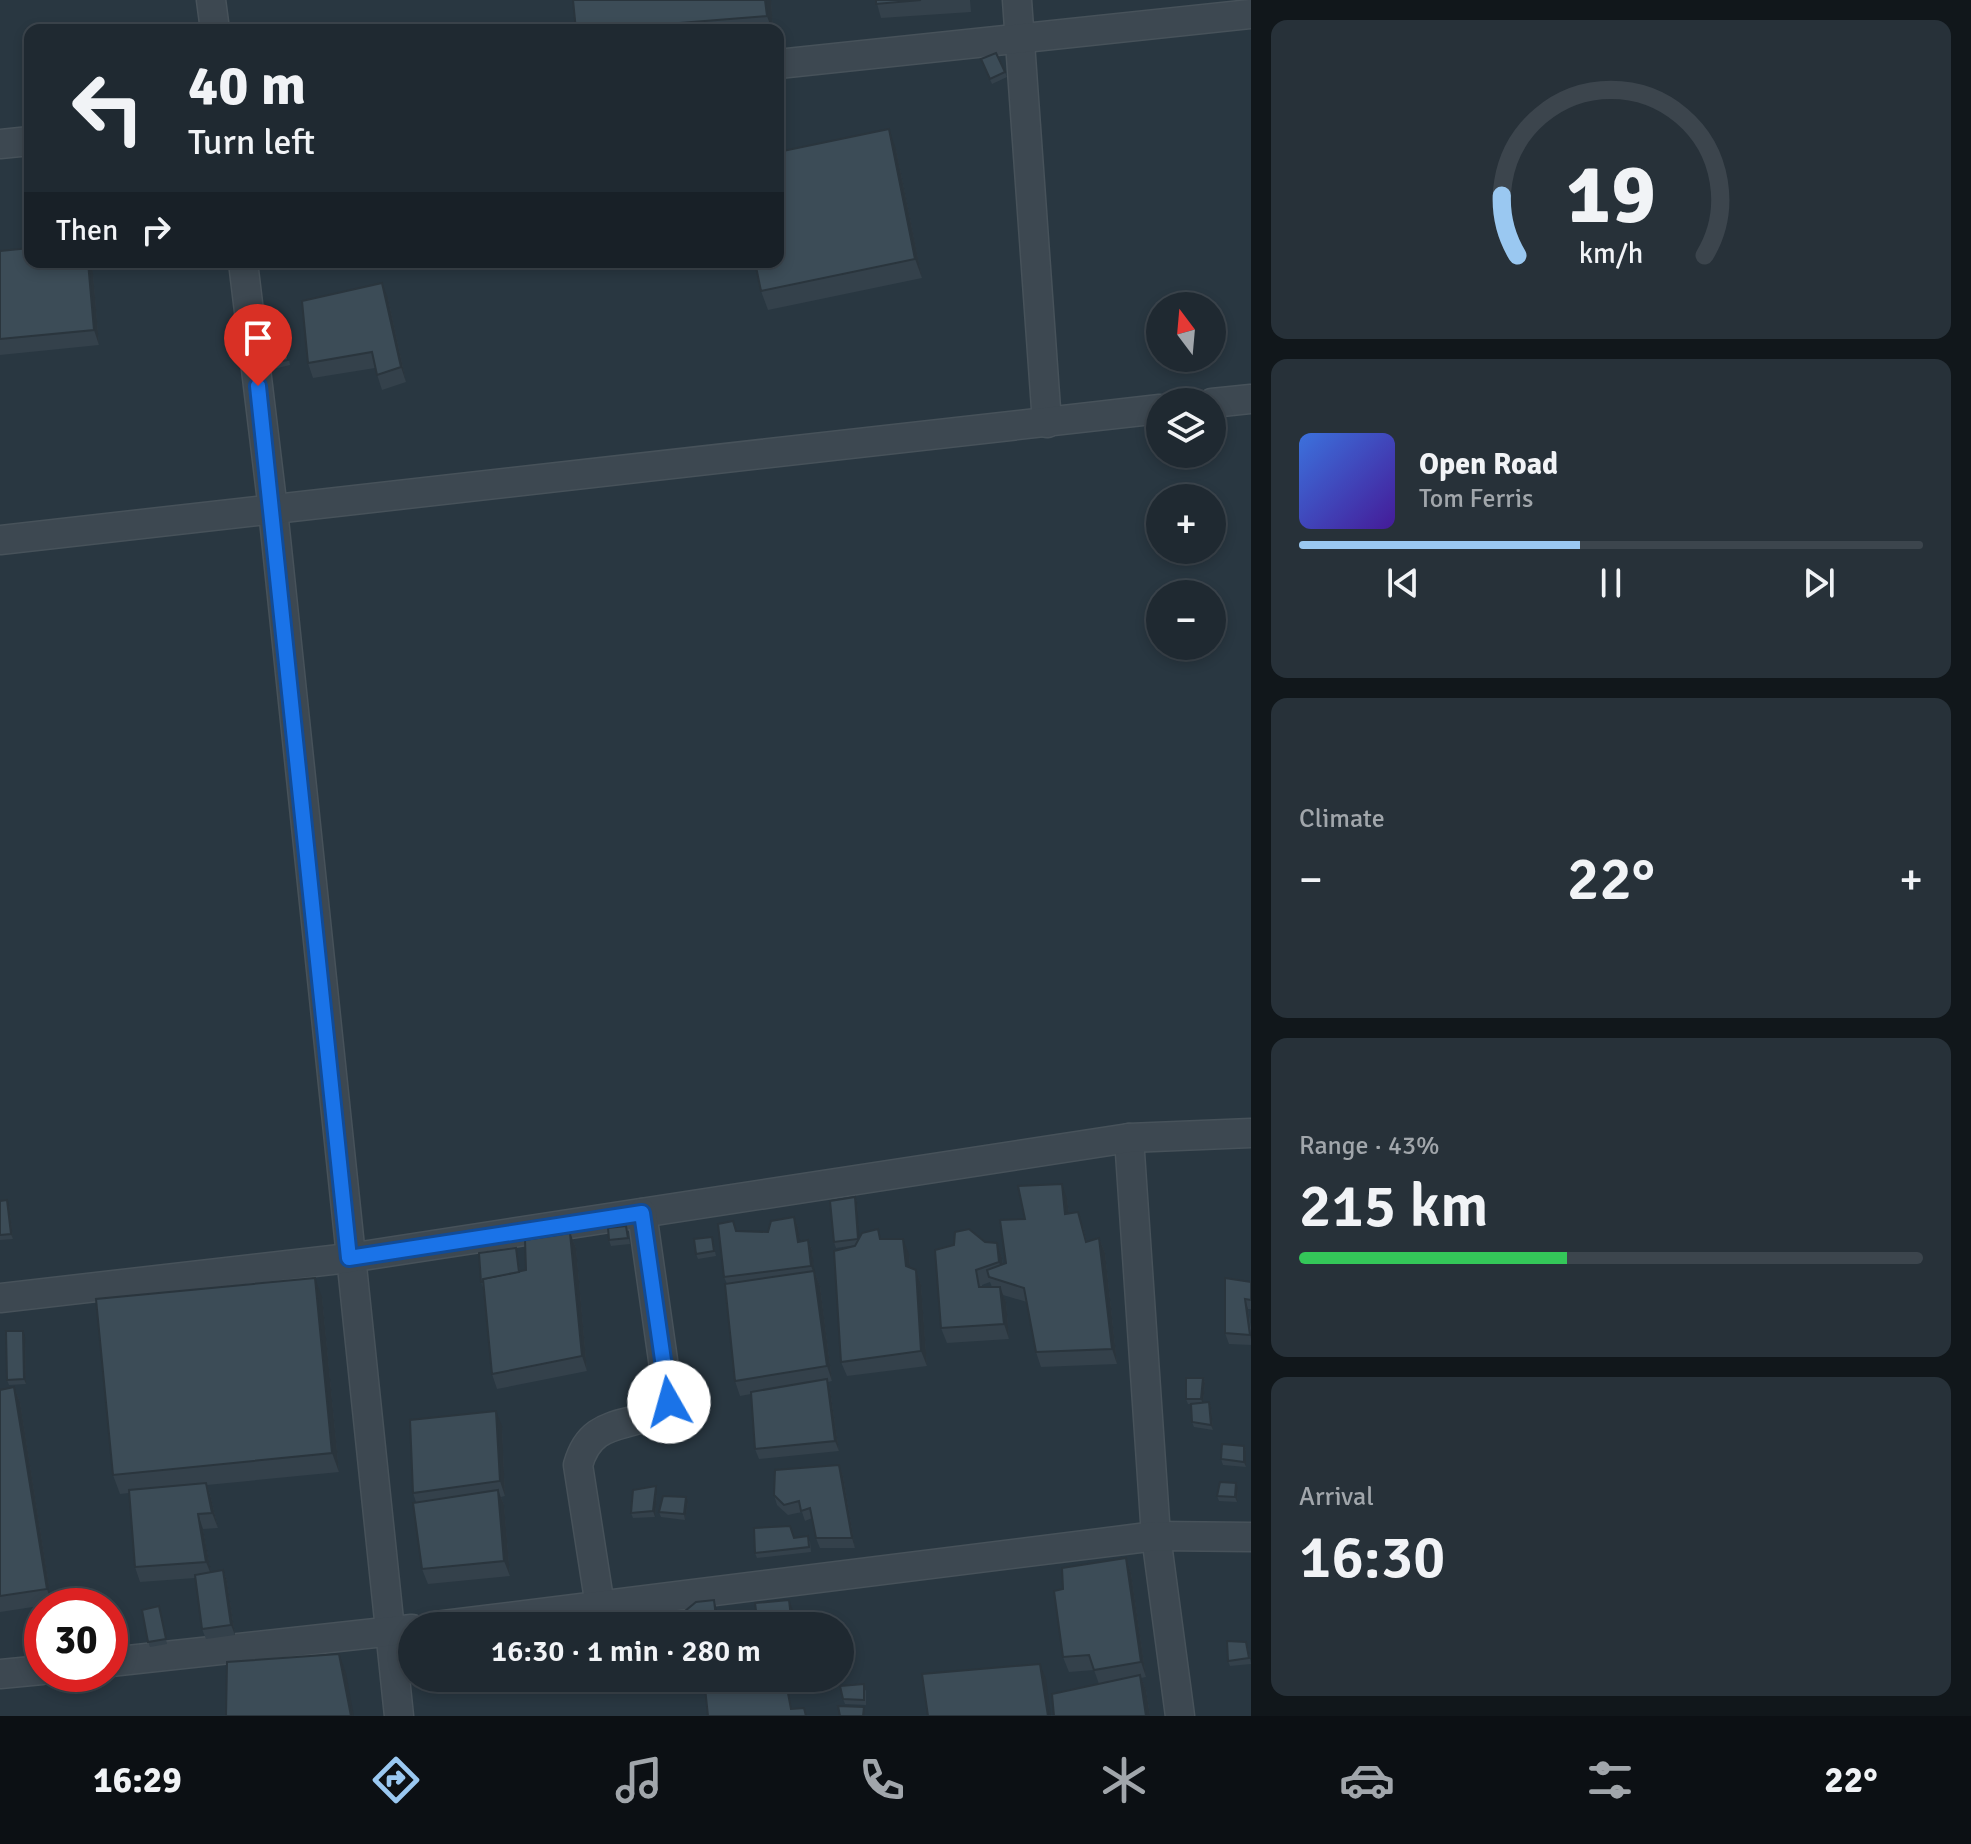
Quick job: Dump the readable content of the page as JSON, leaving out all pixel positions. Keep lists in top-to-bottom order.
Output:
{
  "north": "top",
  "page": {
    "turn": ["40 m", "Turn left"],
    "then": "Then",
    "map_buttons": ["+", "−"],
    "song": ["Open Road", "Tom Ferris"],
    "tile": [
      "Climate",
      ["Range · 43%", "215 km"],
      ["Arrival", "16:30"]
    ],
    "heat": ["−", "22°", "+"],
    "limit": "30",
    "trip": "16:30 · 1 min · 280 m",
    "tabs": ["16:29", "22°"],
    "gauge": ["19", "km/h"]
  }
}
